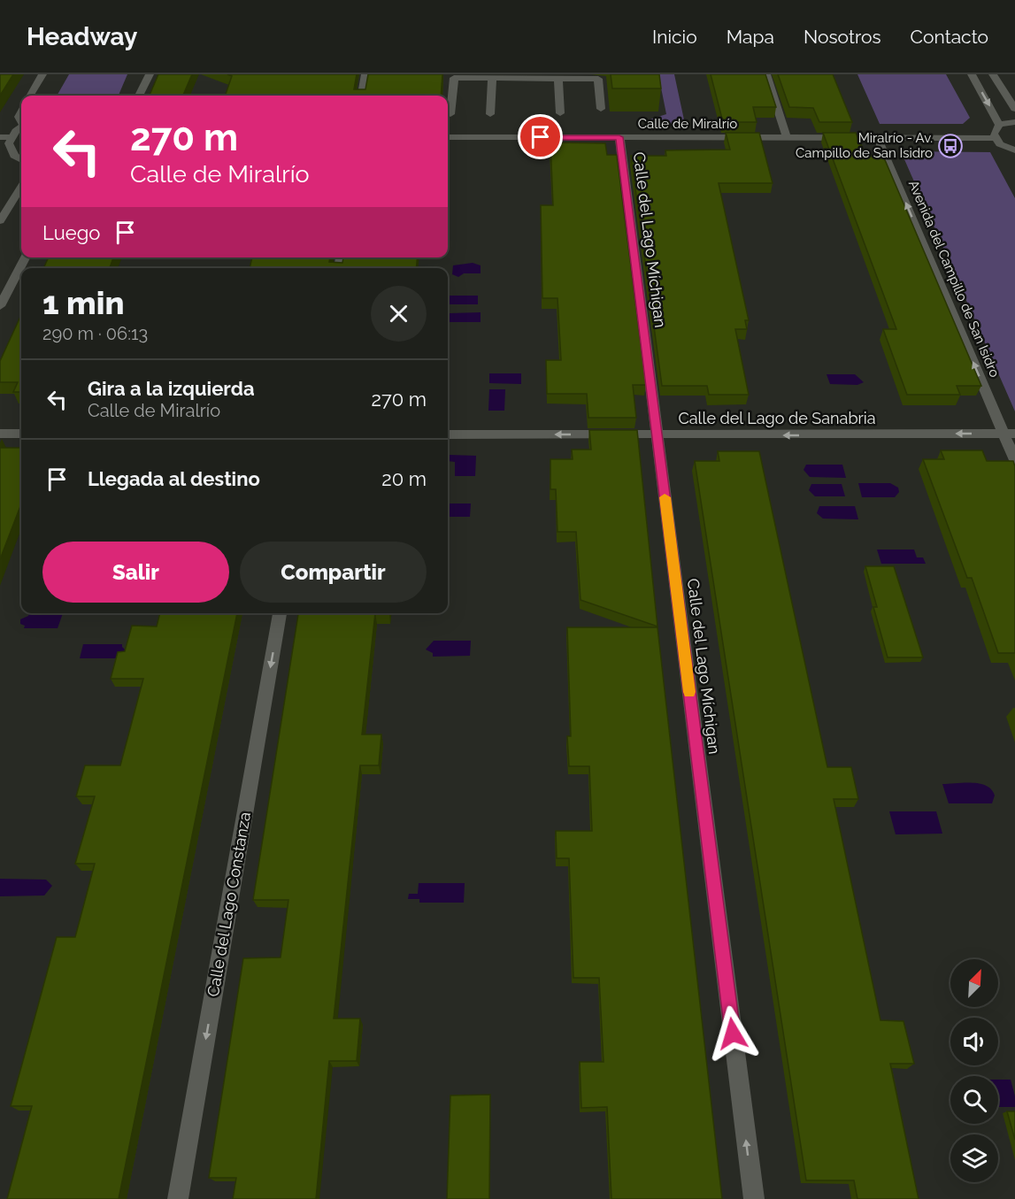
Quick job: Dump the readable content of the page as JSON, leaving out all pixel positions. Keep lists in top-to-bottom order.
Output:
{
  "streets": {
    "street": [
      "Calle de Miralrío",
      "Calle del Lago Míchigan",
      "Avenida del Campillo de San Isidro",
      "Calle del Lago de Sanabria",
      "Calle del Lago Constanza"
    ]
  },
  "crossings": [
    ["Calle de Miralrío", "Calle del Lago Míchigan"],
    ["Calle de Miralrío", "Avenida del Campillo de San Isidro"],
    ["Calle del Lago Míchigan", "Calle del Lago de Sanabria"],
    ["Avenida del Campillo de San Isidro", "Calle del Lago de Sanabria"]
  ],
  "one_way": [
    "Calle del Lago Míchigan",
    "Avenida del Campillo de San Isidro",
    "Calle del Lago de Sanabria",
    "Calle del Lago Constanza"
  ],
  "places": {
    "bus stop": ["Miralrío - Av. Campillo de San Isidro"]
  },
  "north": "top right",
  "page": {
    "header": "Headway",
    "nav": [
      "Inicio",
      "Mapa",
      "Nosotros",
      "Contacto"
    ],
    "turn": ["270 m", "Calle de Miralrío"],
    "then": "Luego",
    "heading": ["1 min", "290 m · 06:13"],
    "list": [
      {
        "name": "Gira a la izquierda",
        "note": "Calle de Miralrío",
        "value": "270 m"
      },
      {
        "name": "Llegada al destino",
        "value": "20 m"
      }
    ],
    "buttons": ["Salir", "Compartir"]
  }
}
